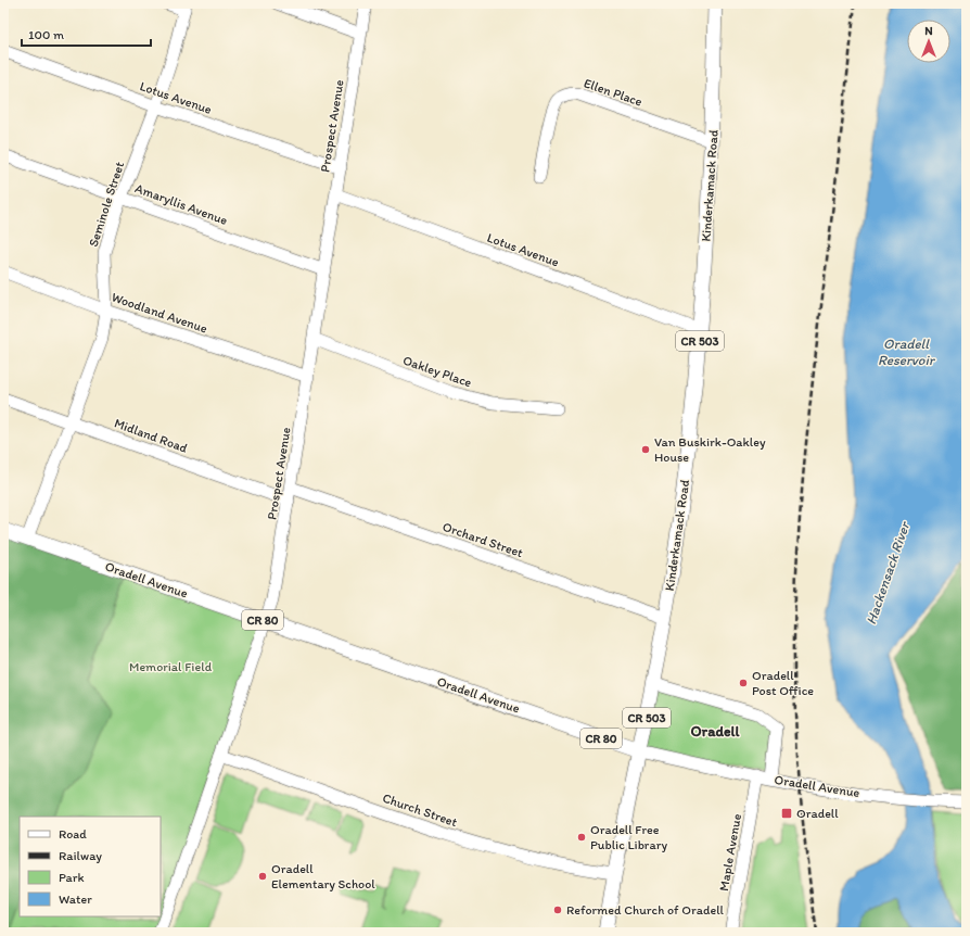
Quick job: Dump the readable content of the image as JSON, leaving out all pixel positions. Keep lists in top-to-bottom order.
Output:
{
  "streets": {
    "main road": [
      "Kinderkamack Road",
      "CR 503",
      "Oradell Avenue",
      "CR 80"
    ],
    "street": [
      "Ellen Place",
      "Lotus Avenue",
      "Prospect Avenue",
      "Seminole Street",
      "Amaryllis Avenue",
      "Woodland Avenue",
      "Oakley Place",
      "Midland Road",
      "Orchard Street",
      "Church Street",
      "Maple Avenue"
    ]
  },
  "crossings": [
    ["Ellen Place", "Kinderkamack Road"],
    ["Lotus Avenue", "Prospect Avenue"],
    ["Lotus Avenue", "Kinderkamack Road"],
    ["Lotus Avenue", "Seminole Street"],
    ["Prospect Avenue", "Amaryllis Avenue"],
    ["Prospect Avenue", "Woodland Avenue"],
    ["Prospect Avenue", "Oakley Place"],
    ["Prospect Avenue", "Midland Road"],
    ["Prospect Avenue", "Orchard Street"],
    ["Prospect Avenue", "Oradell Avenue"],
    ["Prospect Avenue", "Church Street"],
    ["Kinderkamack Road", "Orchard Street"],
    ["Kinderkamack Road", "Oradell Avenue"],
    ["Kinderkamack Road", "Church Street"],
    ["Seminole Street", "Amaryllis Avenue"],
    ["Seminole Street", "Woodland Avenue"],
    ["Seminole Street", "Midland Road"],
    ["Seminole Street", "Oradell Avenue"],
    ["Oradell Avenue", "Maple Avenue"]
  ],
  "districts": ["Oradell"],
  "water": ["Oradell Reservoir", "Hackensack River"],
  "parks": ["Memorial Field"],
  "places": {
    "other": [
      "Van Buskirk-Oakley House",
      "Oradell Post Office",
      "Oradell Free Public Library",
      "Oradell Elementary School",
      "Reformed Church of Oradell"
    ],
    "transit": ["Oradell"]
  },
  "legend": [
    "Road",
    "Railway",
    "Park",
    "Water"
  ],
  "scale_bar": "100 m",
  "north": "top"
}
